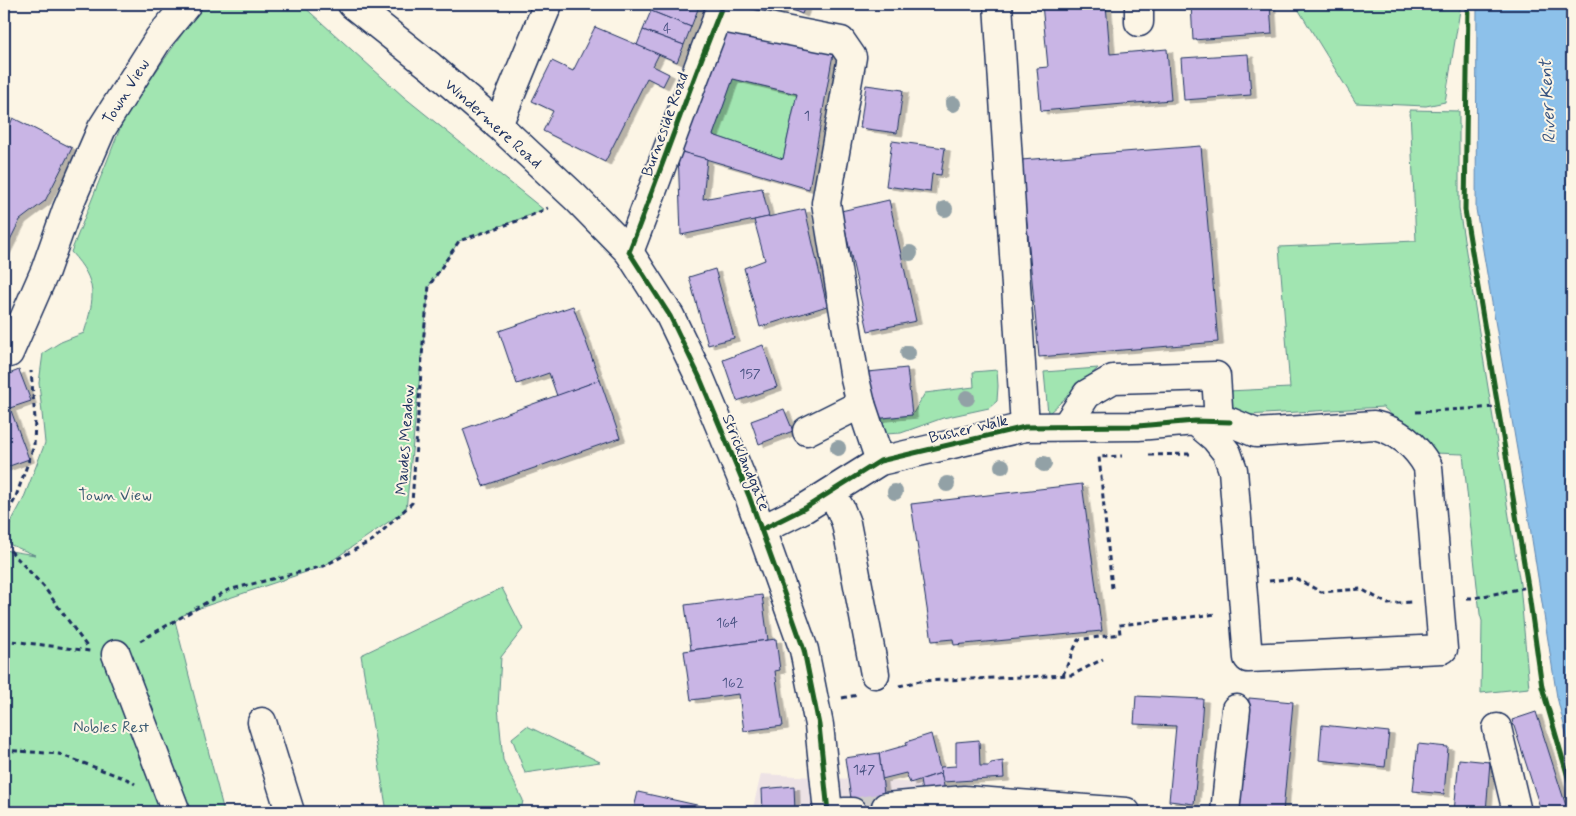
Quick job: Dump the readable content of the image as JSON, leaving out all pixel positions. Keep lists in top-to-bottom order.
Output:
{
  "streets": {
    "main road": [
      "Town View",
      "Windermere Road",
      "Burneside Road",
      "Busher Walk",
      "Stricklandgate"
    ],
    "path": ["Maudes Meadow"]
  },
  "crossings": [
    ["Windermere Road", "Burneside Road"],
    ["Windermere Road", "Maudes Meadow"],
    ["Windermere Road", "Stricklandgate"],
    ["Burneside Road", "Stricklandgate"],
    ["Busher Walk", "Stricklandgate"]
  ],
  "water": ["River Kent"],
  "parks": ["Town View", "Nobles Rest"],
  "house_numbers": [
    "4",
    "1",
    "157",
    "164",
    "162",
    "147"
  ]
}
